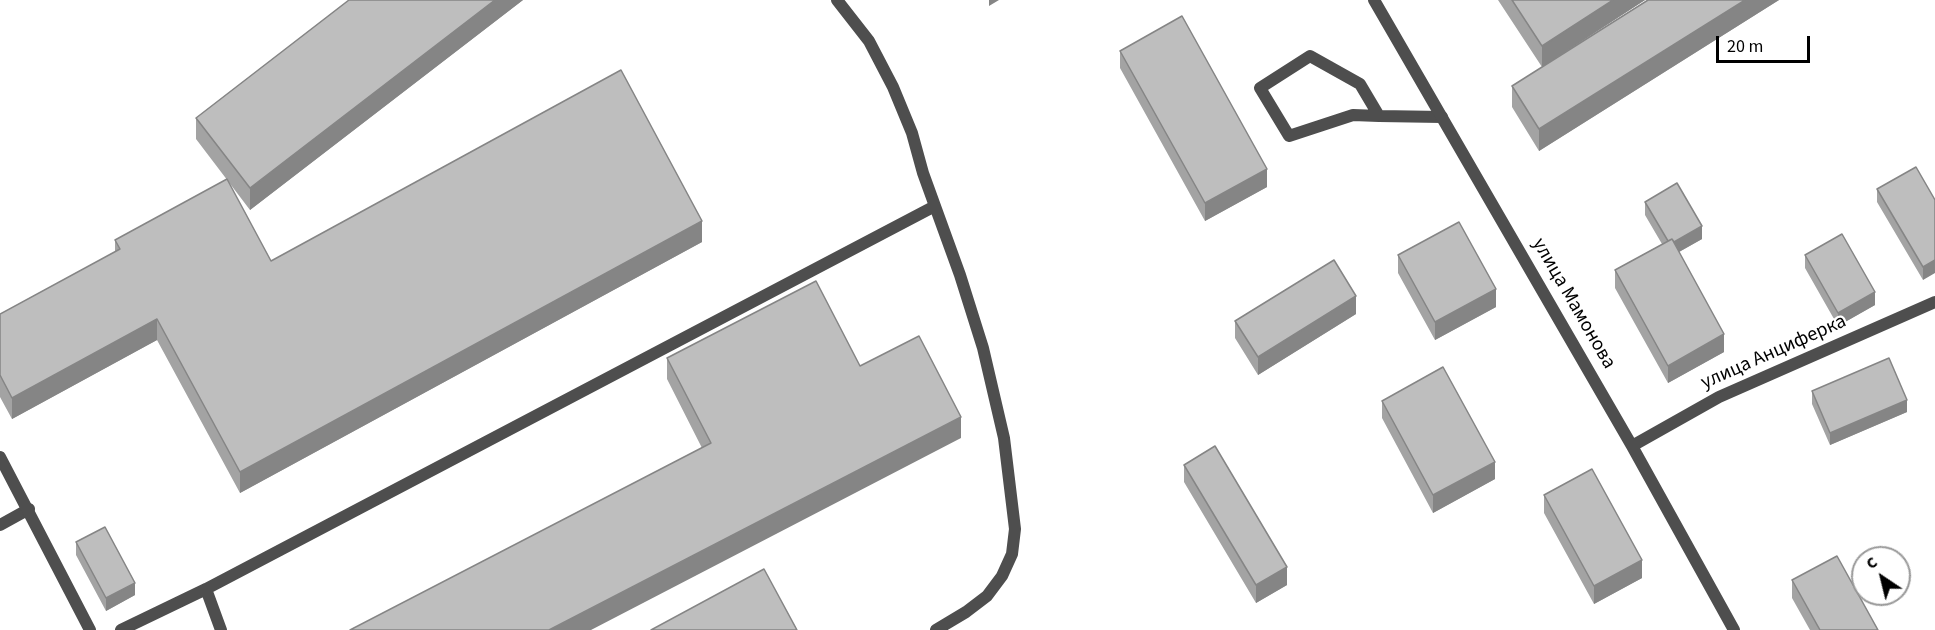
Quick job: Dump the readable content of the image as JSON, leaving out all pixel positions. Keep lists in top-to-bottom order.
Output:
{
  "streets": {
    "street": ["улица Мамонова", "улица Анциферка"]
  },
  "crossings": [
    ["улица Мамонова", "улица Анциферка"]
  ],
  "scale_bar": "20 m",
  "north": "top left"
}
